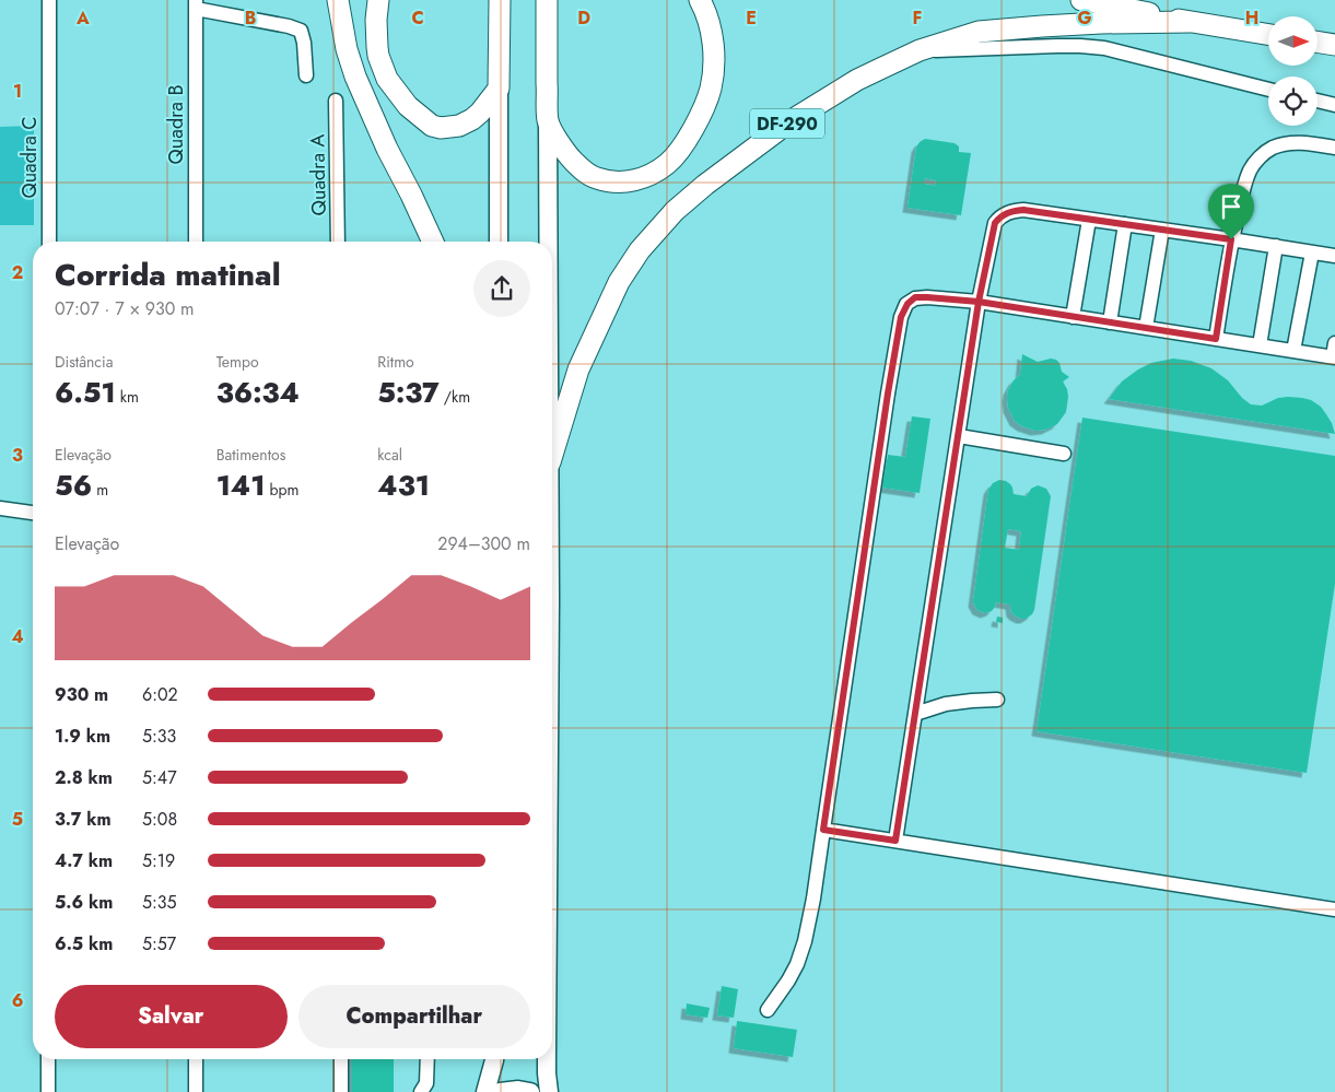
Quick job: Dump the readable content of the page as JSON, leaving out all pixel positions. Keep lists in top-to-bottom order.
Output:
{
  "streets": {
    "highway": ["DF-290"],
    "street": ["Quadra B", "Quadra C", "Quadra A"]
  },
  "north": "right",
  "page": {
    "heading": ["Corrida matinal", "07:07 · 7 × 930 m"],
    "stats": [
      ["Distância", "6.51 km"],
      ["Tempo", "36:34"],
      ["Ritmo", "5:37 /km"],
      ["Elevação", "56 m"],
      ["Batimentos", "141 bpm"],
      ["kcal", "431"]
    ],
    "chart": ["Elevação", "294–300 m"],
    "list": [
      {
        "name": "930 m",
        "note": "6:02"
      },
      {
        "name": "1.9 km",
        "note": "5:33"
      },
      {
        "name": "2.8 km",
        "note": "5:47"
      },
      {
        "name": "3.7 km",
        "note": "5:08"
      },
      {
        "name": "4.7 km",
        "note": "5:19"
      },
      {
        "name": "5.6 km",
        "note": "5:35"
      },
      {
        "name": "6.5 km",
        "note": "5:57"
      }
    ],
    "buttons": ["Salvar", "Compartilhar"]
  },
  "grid": {
    "columns": [
      "A",
      "B",
      "C",
      "D",
      "E",
      "F",
      "G",
      "H"
    ],
    "rows": [
      "1",
      "2",
      "3",
      "4",
      "5",
      "6"
    ]
  }
}
